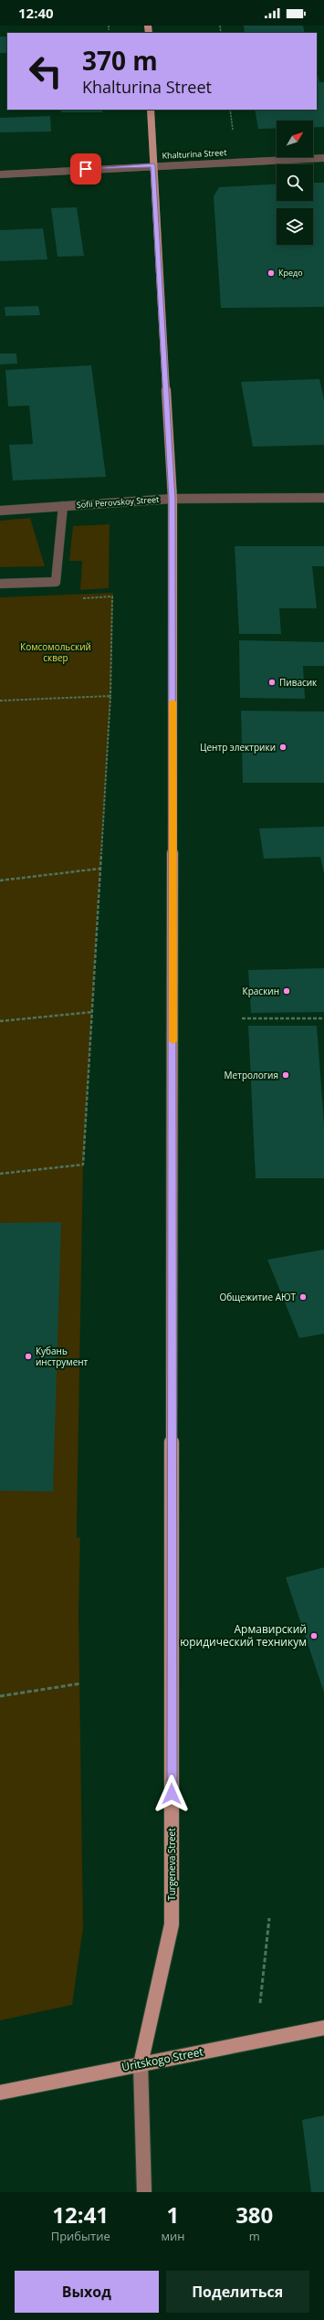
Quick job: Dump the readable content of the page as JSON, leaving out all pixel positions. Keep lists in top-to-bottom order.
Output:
{
  "streets": {
    "main road": ["Turgeneva Street", "Uritskogo Street"],
    "street": ["Khalturina Street", "Sofii Perovskoy Street"]
  },
  "crossings": [
    ["Khalturina Street", "Turgeneva Street"],
    ["Sofii Perovskoy Street", "Turgeneva Street"],
    ["Turgeneva Street", "Uritskogo Street"]
  ],
  "parks": ["Комсомольский сквер"],
  "places": [
    "Кредо",
    "Пивасик",
    "Центр электрики",
    "Краскин",
    "Метрология",
    "Общежитие АЮТ",
    "Кубань инструмент",
    "Армавирский юридический техникум"
  ],
  "north": "top right",
  "page": {
    "status": "12:40",
    "turn": ["370 m", "Khalturina Street"],
    "eta": [
      "12:41",
      "Прибытие",
      "1",
      "мин",
      "380",
      "m"
    ],
    "buttons": ["Выход", "Поделиться"]
  }
}
